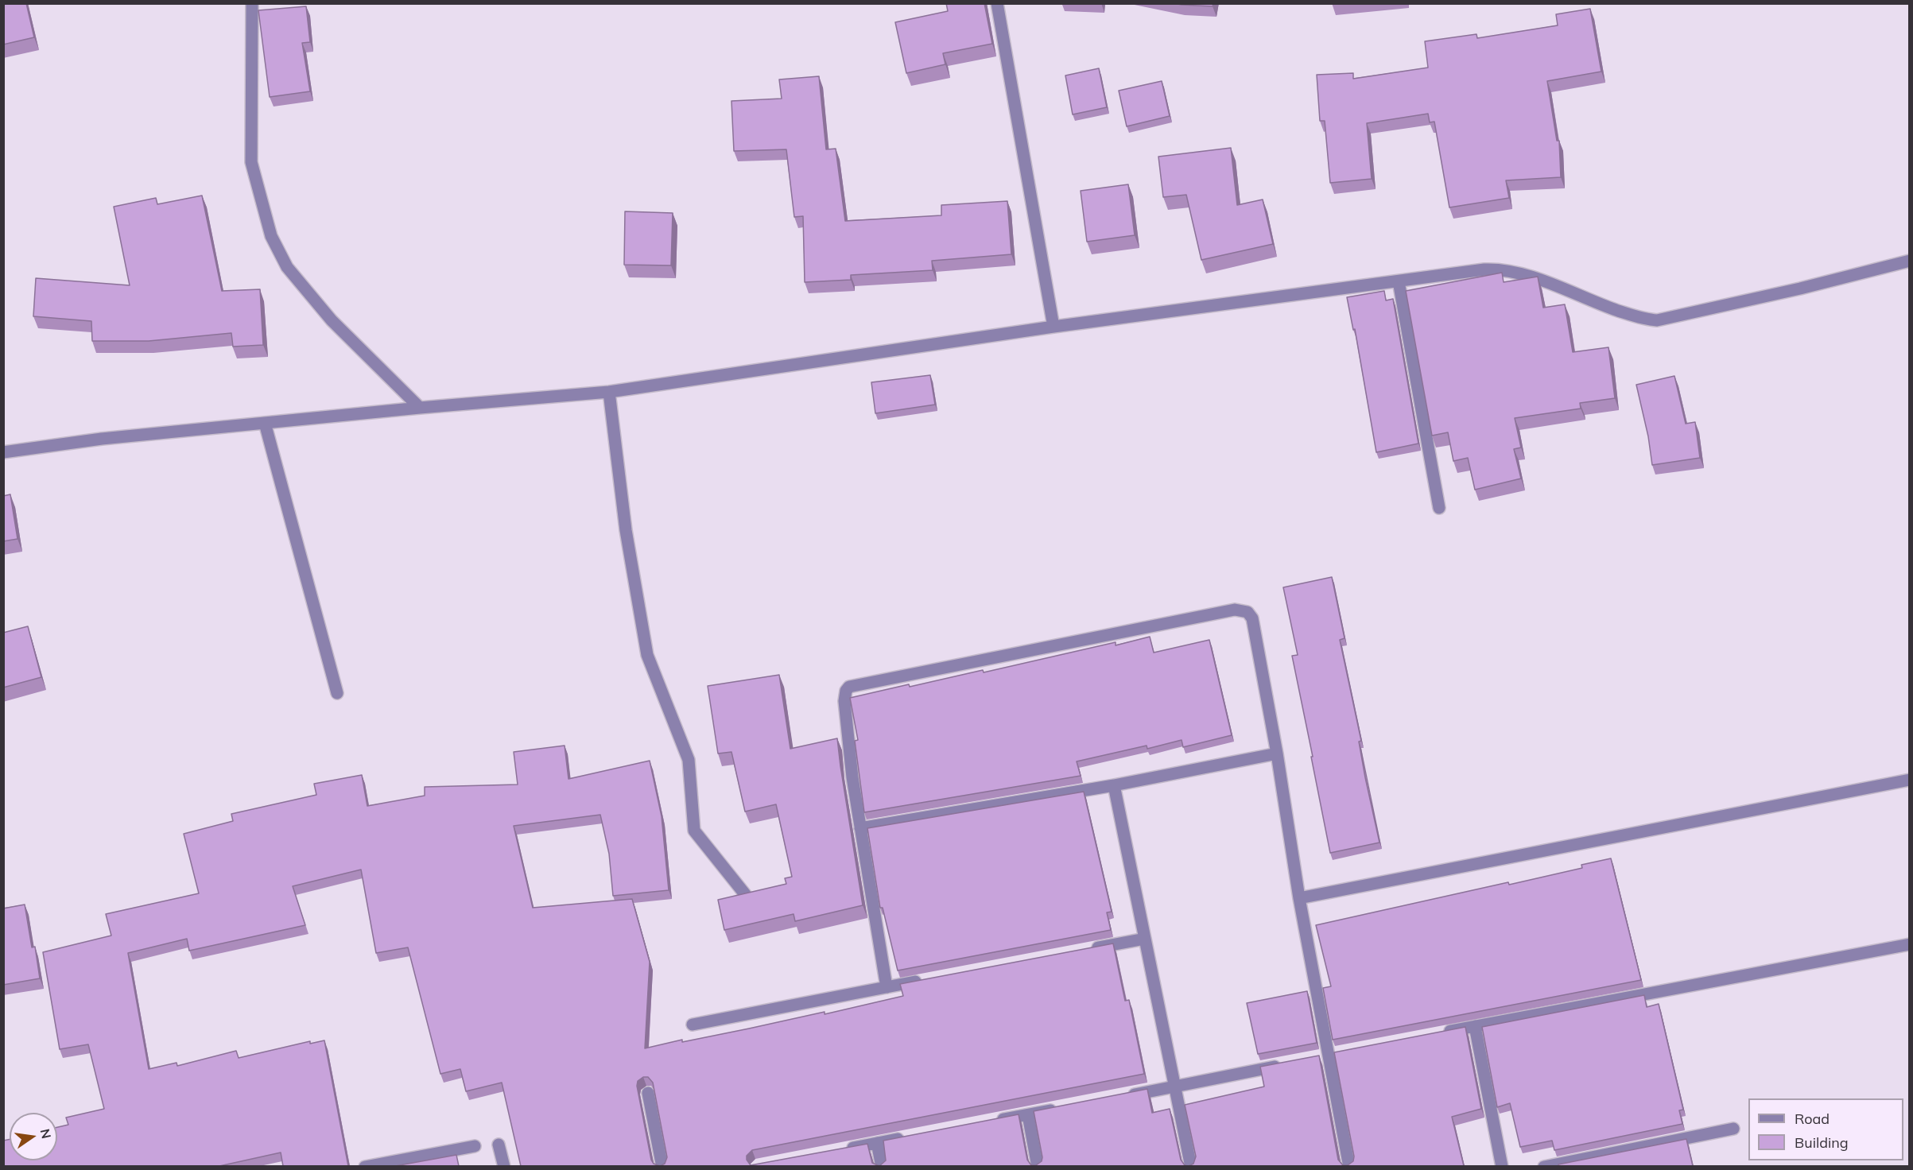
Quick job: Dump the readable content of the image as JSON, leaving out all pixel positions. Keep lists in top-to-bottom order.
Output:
{
  "legend": ["Road", "Building"],
  "north": "right"
}
